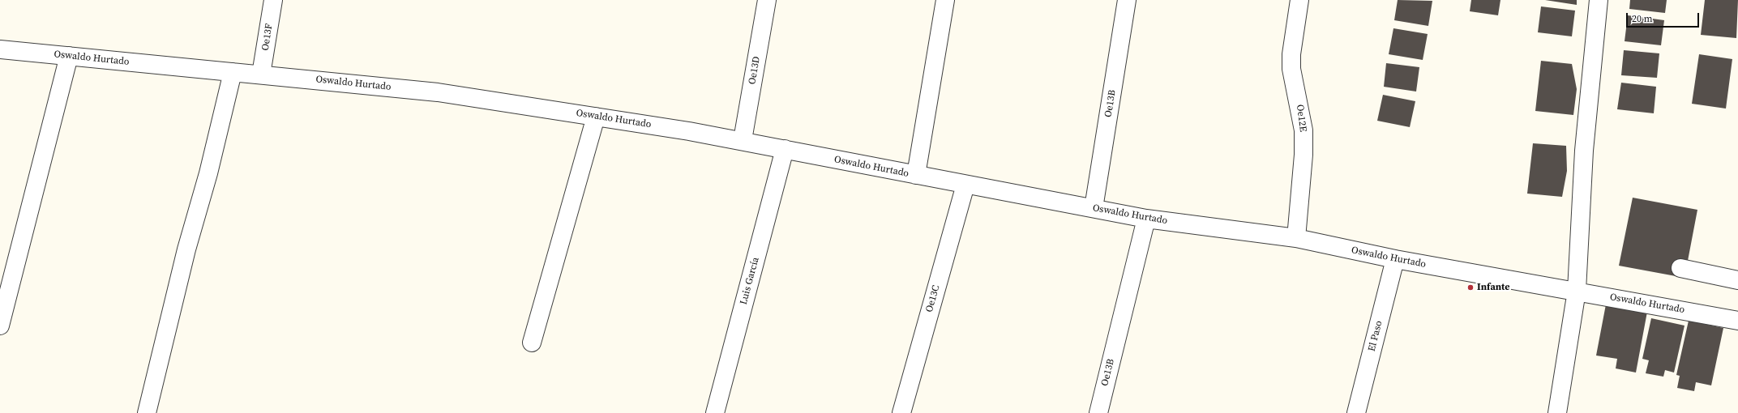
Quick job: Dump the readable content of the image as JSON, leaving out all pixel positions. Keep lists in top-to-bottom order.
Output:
{
  "streets": {
    "street": [
      "Oe13F",
      "Oswaldo Hurtado",
      "Oe13D",
      "Oe13B",
      "Oe12E",
      "Luis García",
      "Oe13C",
      "El Paso"
    ]
  },
  "crossings": [
    ["Oe13F", "Oswaldo Hurtado"],
    ["Oswaldo Hurtado", "Oe13D"],
    ["Oswaldo Hurtado", "Oe13B"],
    ["Oswaldo Hurtado", "Oe12E"],
    ["Oswaldo Hurtado", "Luis García"],
    ["Oswaldo Hurtado", "Oe13C"],
    ["Oswaldo Hurtado", "El Paso"]
  ],
  "places": ["Infante"],
  "scale_bar": "20 m"
}
